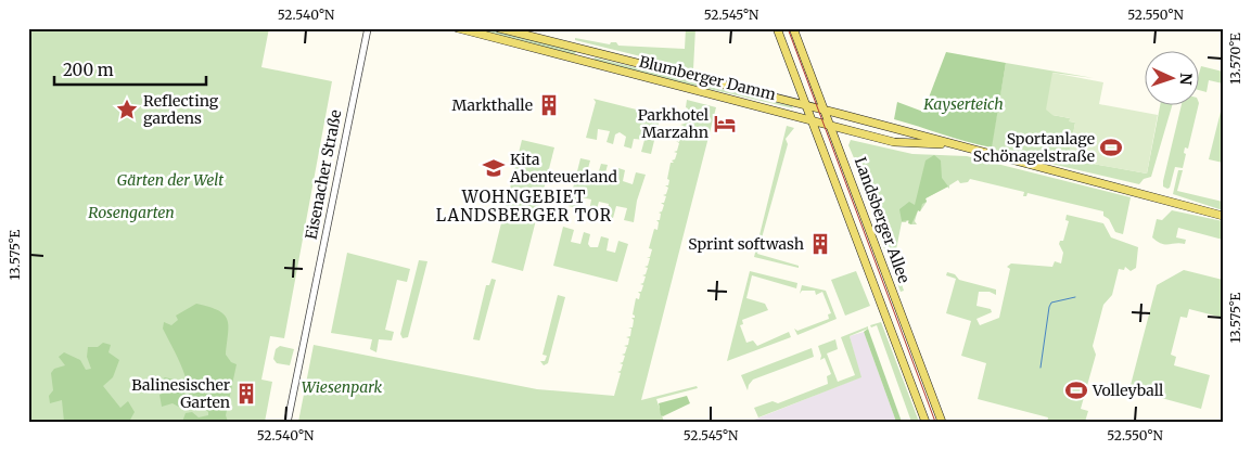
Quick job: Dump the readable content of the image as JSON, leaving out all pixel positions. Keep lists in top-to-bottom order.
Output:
{
  "streets": {
    "main road": ["Blumberger Damm", "Landsberger Allee"],
    "street": ["Eisenacher Straße"]
  },
  "crossings": [
    ["Blumberger Damm", "Landsberger Allee"]
  ],
  "districts": ["WOHNGEBIET LANDSBERGER TOR"],
  "parks": [
    "Kayserteich",
    "Gärten der Welt",
    "Rosengarten",
    "Wiesenpark"
  ],
  "places": {
    "building": ["Markthalle", "Sprint softwash", "Balinesischer Garten"],
    "place": ["Reflecting gardens"],
    "hotel": ["Parkhotel Marzahn"],
    "sports": ["Sportanlage Schönagelstraße", "Volleyball"],
    "school or university": ["Kita Abenteuerland"]
  },
  "scale_bar": "200 m",
  "north": "right",
  "coordinates": [
    "52.540°N",
    "52.545°N",
    "52.550°N",
    "13.570°E",
    "13.575°E"
  ]
}
